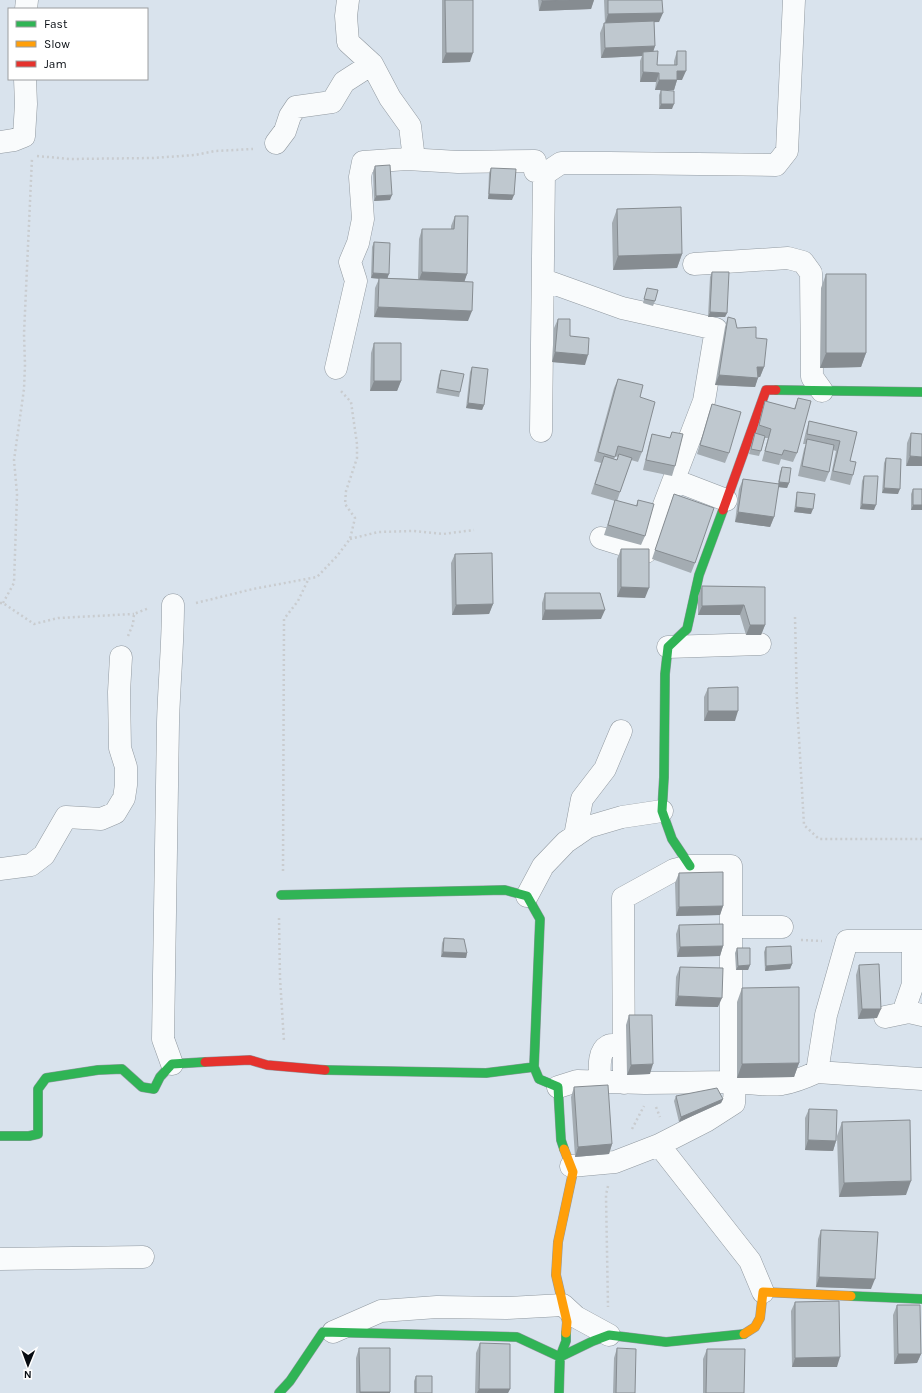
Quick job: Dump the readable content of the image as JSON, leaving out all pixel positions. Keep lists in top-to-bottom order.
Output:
{
  "legend": ["Fast", "Slow", "Jam"],
  "north": "bottom"
}
